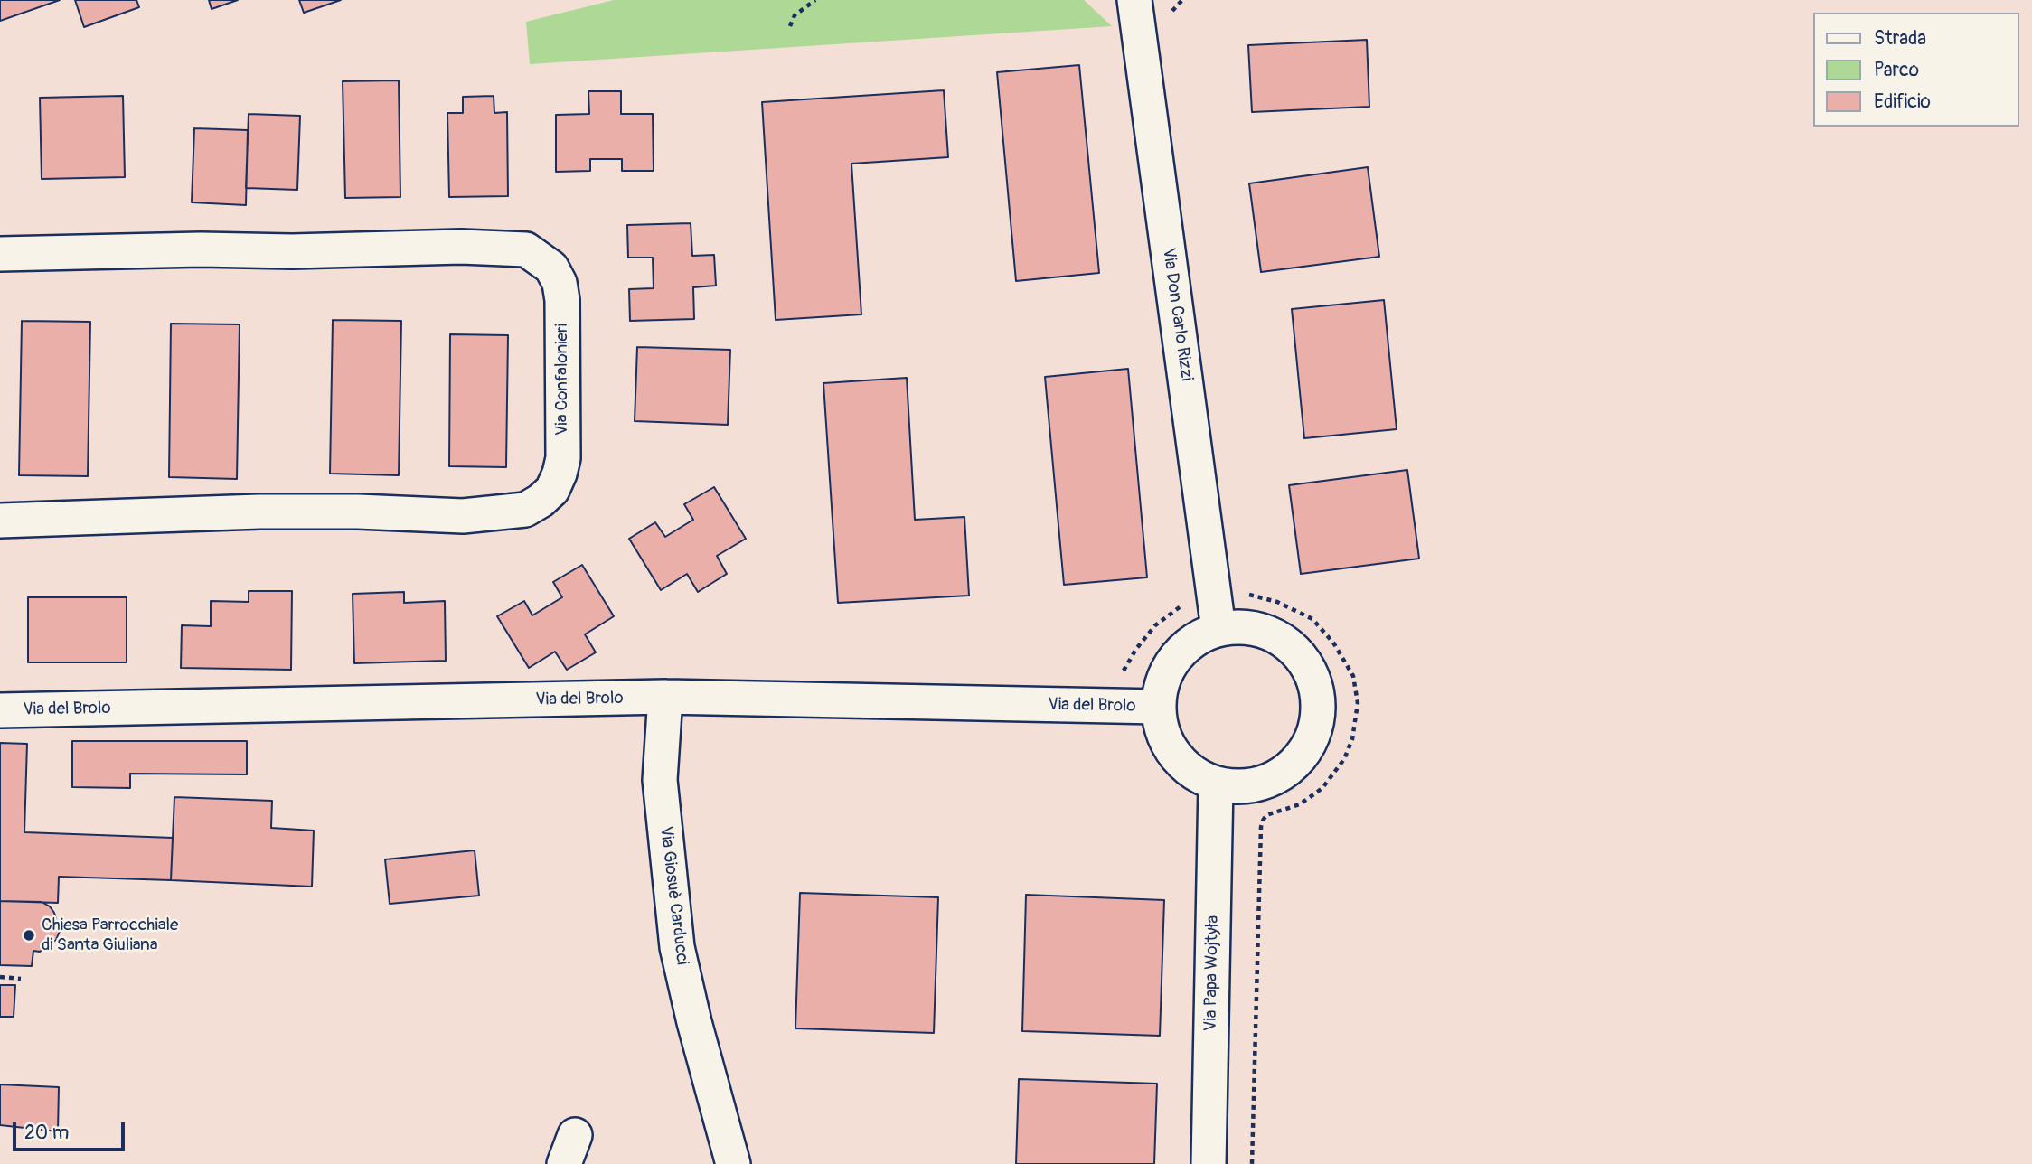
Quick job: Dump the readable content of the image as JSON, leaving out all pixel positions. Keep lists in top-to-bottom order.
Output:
{
  "streets": {
    "street": [
      "Via Don Carlo Rizzi",
      "Via Confalonieri",
      "Via del Brolo",
      "Via Giosuè Carducci",
      "Via Papa Wojtyła"
    ]
  },
  "crossings": [
    ["Via Don Carlo Rizzi", "Via del Brolo"],
    ["Via Don Carlo Rizzi", "Via Papa Wojtyła"],
    ["Via del Brolo", "Via Giosuè Carducci"],
    ["Via del Brolo", "Via Papa Wojtyła"]
  ],
  "places": ["Chiesa Parrocchiale di Santa Giuliana"],
  "legend": ["Strada", "Parco", "Edificio"],
  "scale_bar": "20 m"
}
